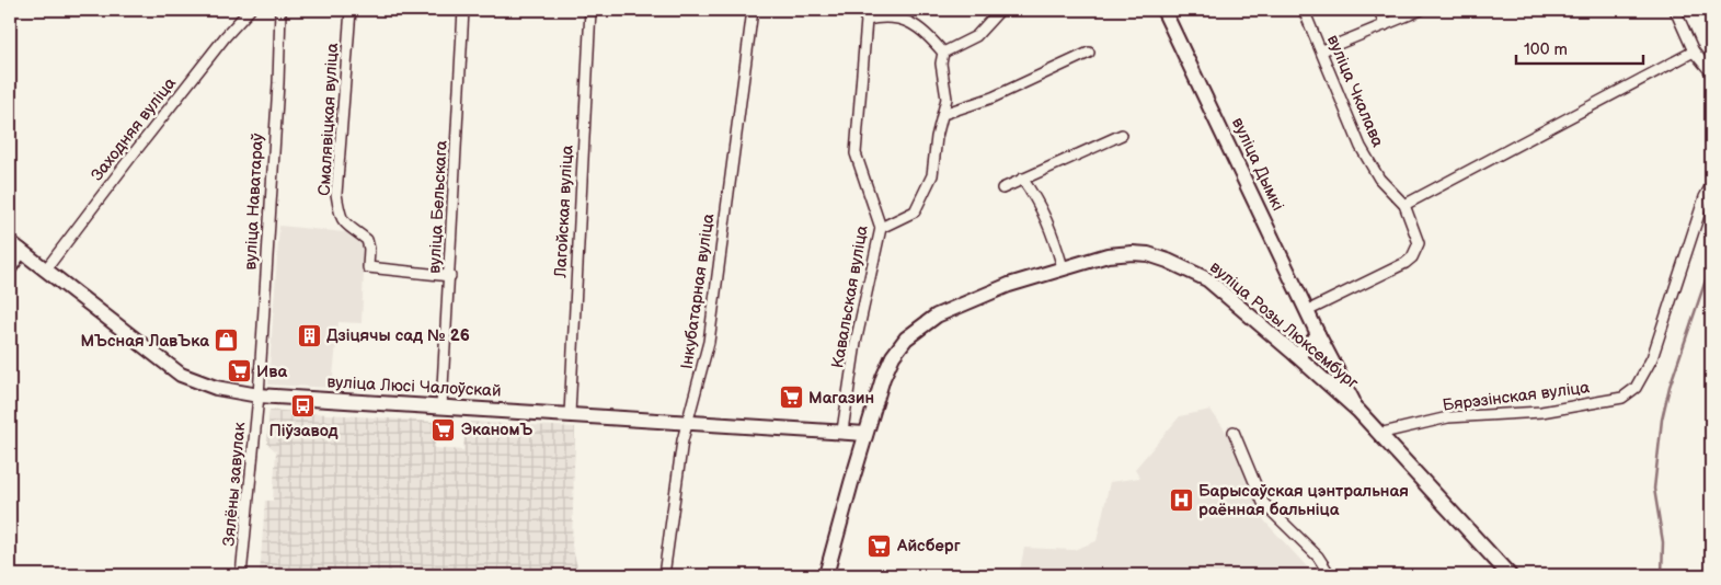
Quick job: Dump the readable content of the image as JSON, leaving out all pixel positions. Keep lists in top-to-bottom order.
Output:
{
  "streets": {
    "street": [
      "вуліца Чкалава",
      "Смалявіцкая вуліца",
      "Заходняя вуліца",
      "вуліца Дымкі",
      "вуліца Наватараў",
      "вуліца Бельскага",
      "Лагойская вуліца",
      "Інкубатарная вуліца",
      "Кавальская вуліца",
      "вуліца Розы Люксембург",
      "вуліца Люсі Чалоўскай",
      "Бярэзінская вуліца",
      "Зялёны завулак"
    ]
  },
  "crossings": [
    ["Смалявіцкая вуліца", "вуліца Бельскага"],
    ["Заходняя вуліца", "вуліца Люсі Чалоўскай"],
    ["вуліца Дымкі", "вуліца Розы Люксембург"],
    ["вуліца Наватараў", "вуліца Люсі Чалоўскай"],
    ["вуліца Наватараў", "Зялёны завулак"],
    ["вуліца Бельскага", "вуліца Люсі Чалоўскай"],
    ["Лагойская вуліца", "вуліца Люсі Чалоўскай"],
    ["Інкубатарная вуліца", "вуліца Люсі Чалоўскай"],
    ["Кавальская вуліца", "вуліца Люсі Чалоўскай"],
    ["вуліца Розы Люксембург", "вуліца Люсі Чалоўскай"],
    ["вуліца Розы Люксембург", "Бярэзінская вуліца"],
    ["вуліца Люсі Чалоўскай", "Зялёны завулак"]
  ],
  "places": {
    "building": ["Дзіцячы сад № 26"],
    "shop": ["МЪсная ЛавЪка"],
    "supermarket": [
      "Ива",
      "Магазин",
      "ЭканомЪ",
      "Айсберг"
    ],
    "bus stop": ["Піўзавод"],
    "hospital": ["Барысаўская цэнтральная раённая бальніца"]
  },
  "scale_bar": "100 m"
}
